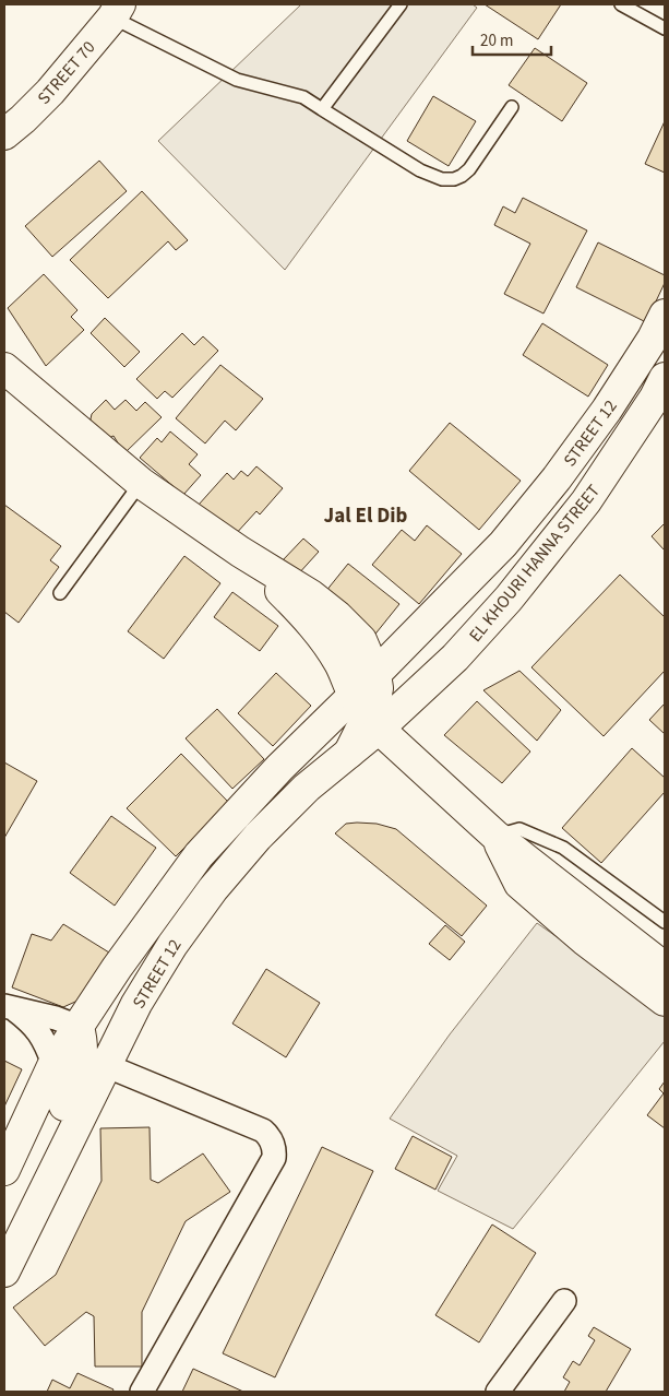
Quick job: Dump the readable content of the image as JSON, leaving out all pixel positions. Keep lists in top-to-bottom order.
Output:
{
  "streets": {
    "main road": ["STREET 70", "STREET 12", "EL KHOURI HANNA STREET"]
  },
  "crossings": [
    ["STREET 12", "EL KHOURI HANNA STREET"]
  ],
  "districts": ["Jal El Dib"],
  "scale_bar": "20 m"
}
